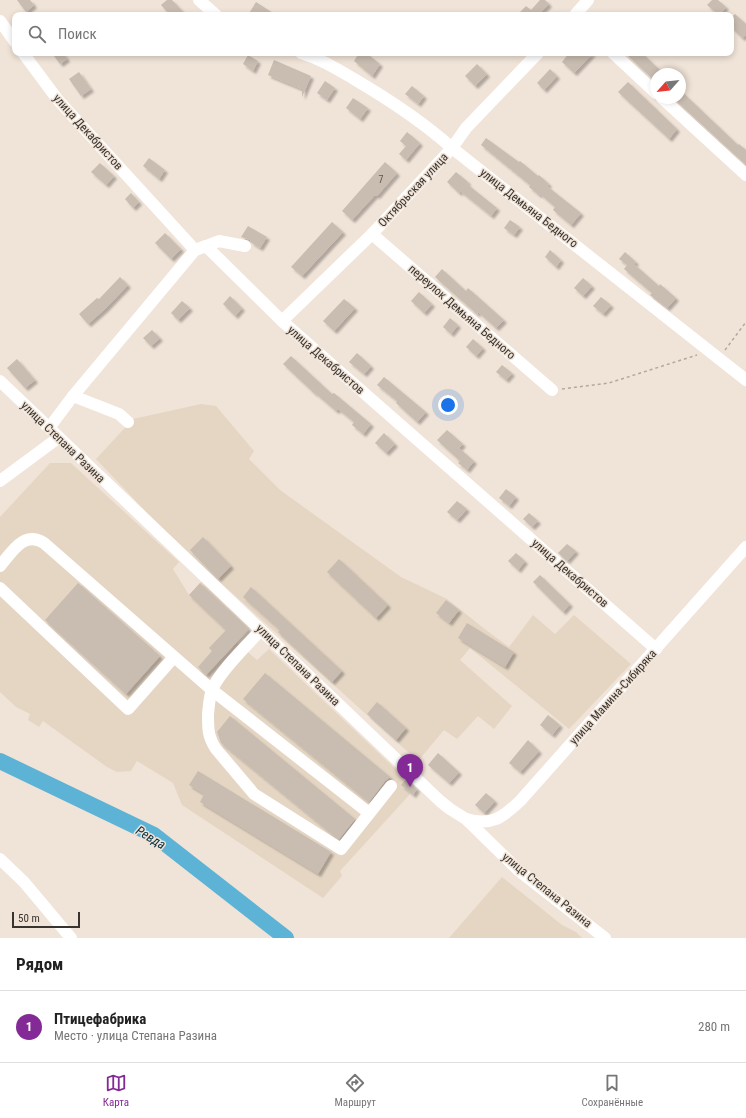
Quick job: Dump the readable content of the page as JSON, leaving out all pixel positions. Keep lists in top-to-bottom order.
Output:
{
  "streets": {
    "street": [
      "улица Декабристов",
      "Октябрьская улица",
      "улица Демьяна Бедного",
      "переулок Демьяна Бедного",
      "улица Степана Разина",
      "улица Мамина-Сибиряка"
    ]
  },
  "crossings": [
    ["улица Декабристов", "Октябрьская улица"],
    ["улица Декабристов", "улица Мамина-Сибиряка"],
    ["Октябрьская улица", "улица Демьяна Бедного"],
    ["Октябрьская улица", "переулок Демьяна Бедного"],
    ["улица Степана Разина", "улица Мамина-Сибиряка"]
  ],
  "water": ["Ревда"],
  "house_numbers": ["7"],
  "scale_bar": "50 m",
  "north": "bottom left",
  "page": {
    "search": "Поиск",
    "pins": "1",
    "scale": "50 m",
    "heading": "Рядом",
    "list": [
      {
        "mark": "1",
        "name": "Птицефабрика",
        "note": "Место · улица Степана Разина",
        "value": "280 m"
      }
    ],
    "nav": ["Карта", "Маршрут", "Сохранённые"]
  }
}
